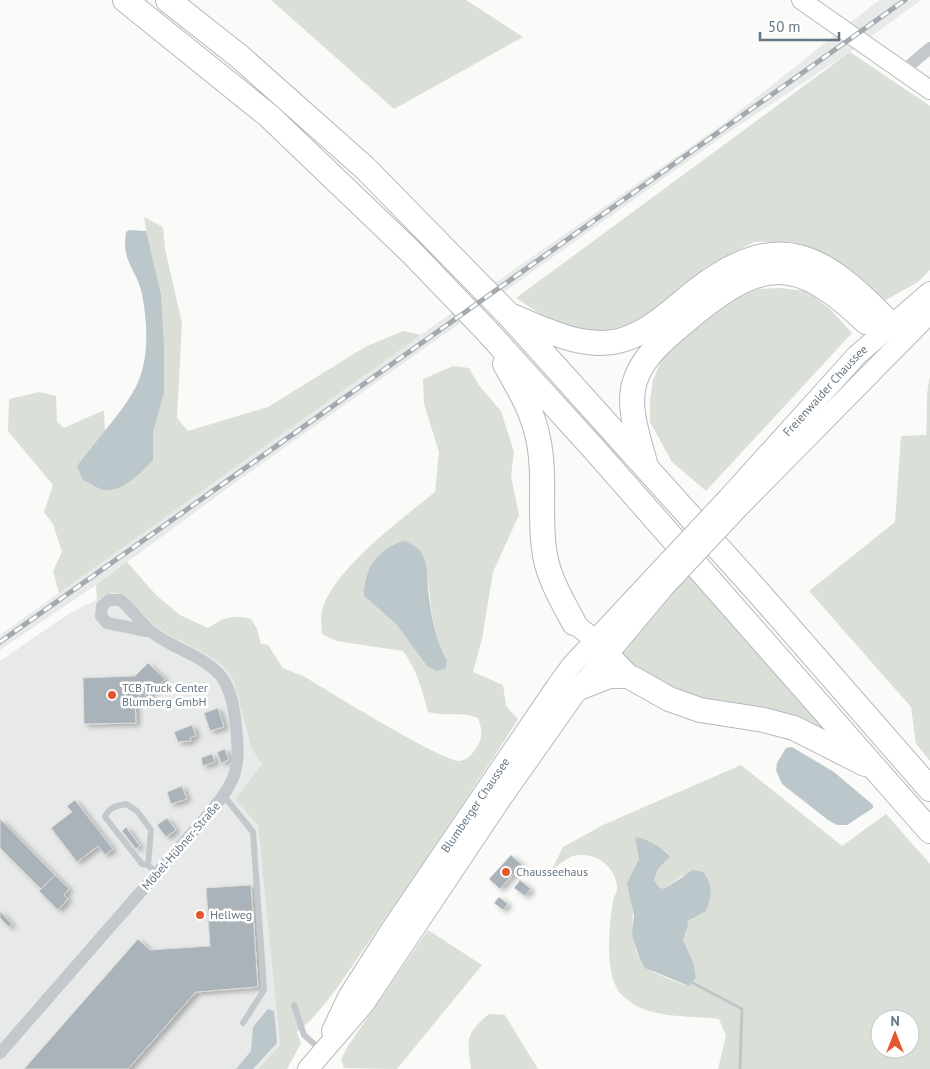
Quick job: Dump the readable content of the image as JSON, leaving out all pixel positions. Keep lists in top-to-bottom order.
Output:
{
  "streets": {
    "main road": ["Freienwalder Chaussee", "Blumberger Chaussee"],
    "street": ["Möbel-Hübner-Straße"]
  },
  "crossings": [
    ["Freienwalder Chaussee", "Blumberger Chaussee"]
  ],
  "places": ["TCB Truck Center Blumberg GmbH", "Chausseehaus", "Hellweg"],
  "scale_bar": "50 m",
  "north": "top"
}
